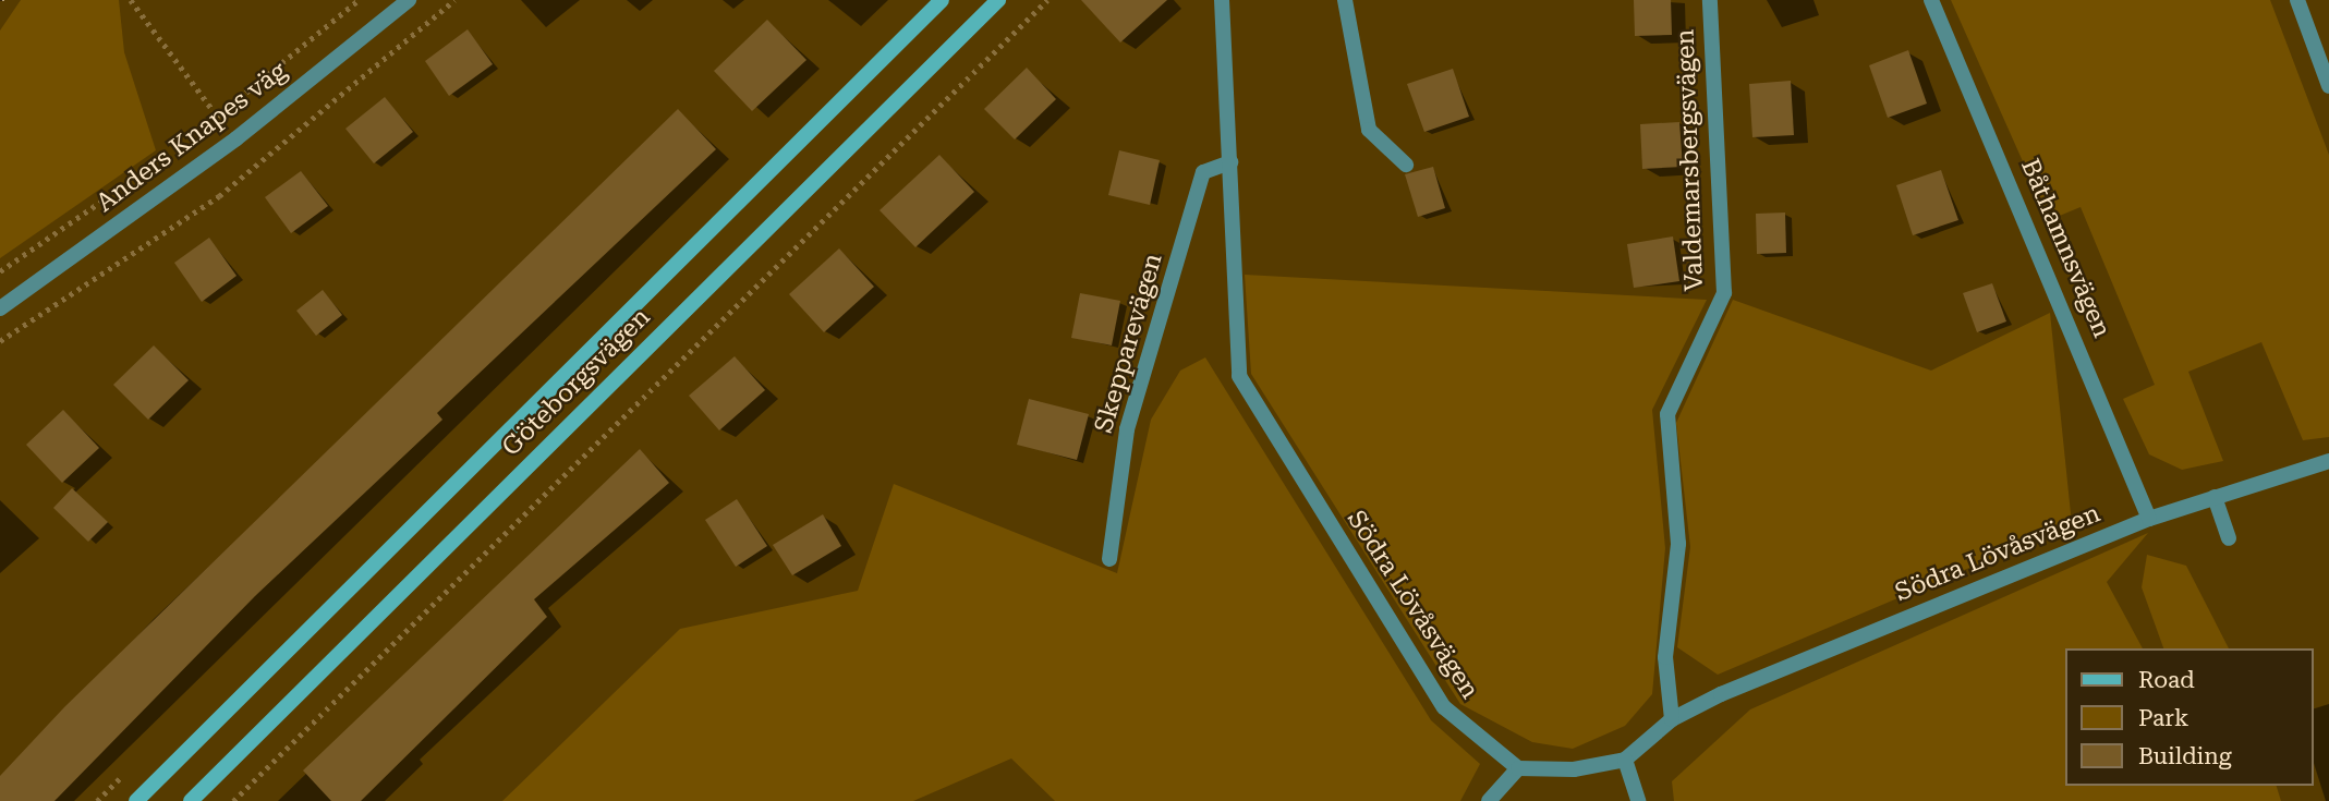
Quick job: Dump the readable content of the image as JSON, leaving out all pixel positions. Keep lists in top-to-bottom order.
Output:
{
  "streets": {
    "main road": ["Göteborgsvägen"],
    "street": [
      "Anders Knapes väg",
      "Valdemarsbergsvägen",
      "Båthamnsvägen",
      "Skepparevägen",
      "Södra Lövåsvägen"
    ]
  },
  "crossings": [
    ["Valdemarsbergsvägen", "Södra Lövåsvägen"],
    ["Båthamnsvägen", "Södra Lövåsvägen"],
    ["Skepparevägen", "Södra Lövåsvägen"]
  ],
  "legend": ["Road", "Park", "Building"]
}
